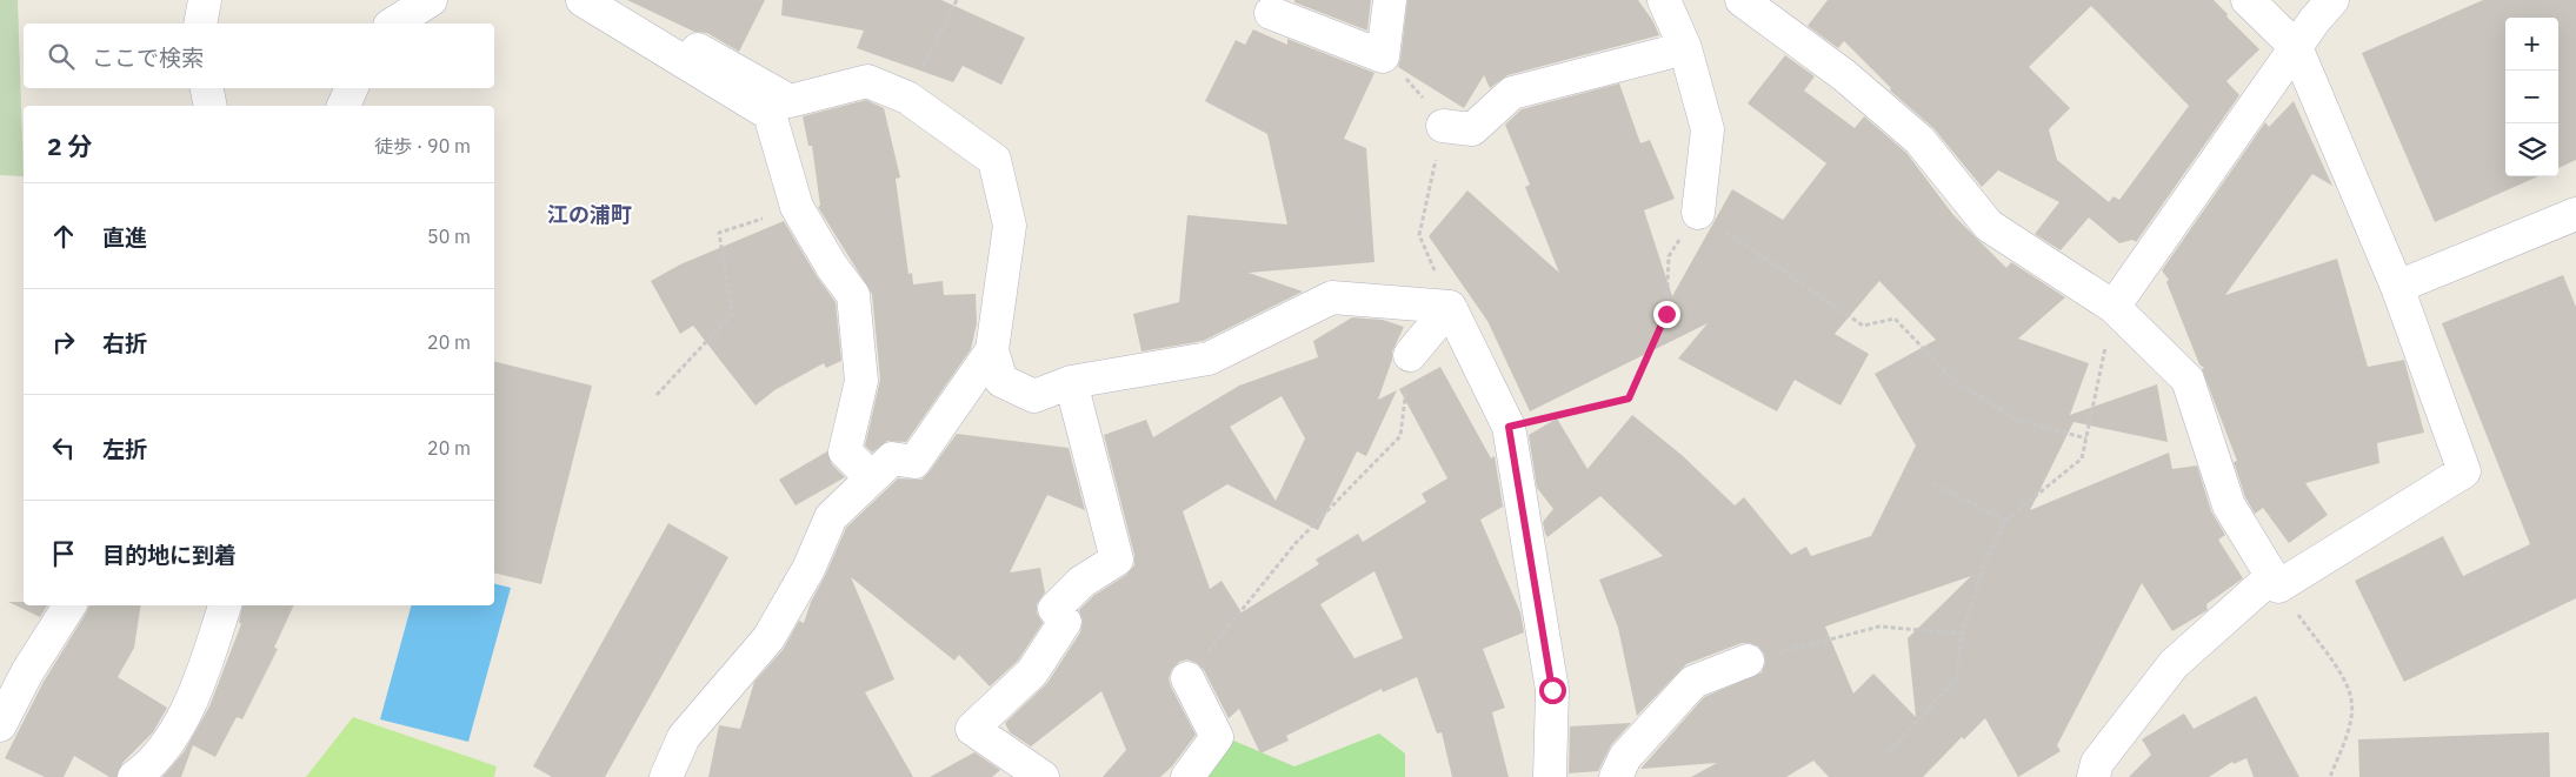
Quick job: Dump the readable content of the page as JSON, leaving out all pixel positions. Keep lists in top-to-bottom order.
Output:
{
  "districts": ["江の浦町"],
  "page": {
    "map_buttons": ["+", "−"],
    "search": "ここで検索",
    "heading": ["2 分", "徒歩 · 90 m"],
    "list": [
      ["直進", "50 m"],
      ["右折", "20 m"],
      ["左折", "20 m"],
      "目的地に到着"
    ]
  }
}
